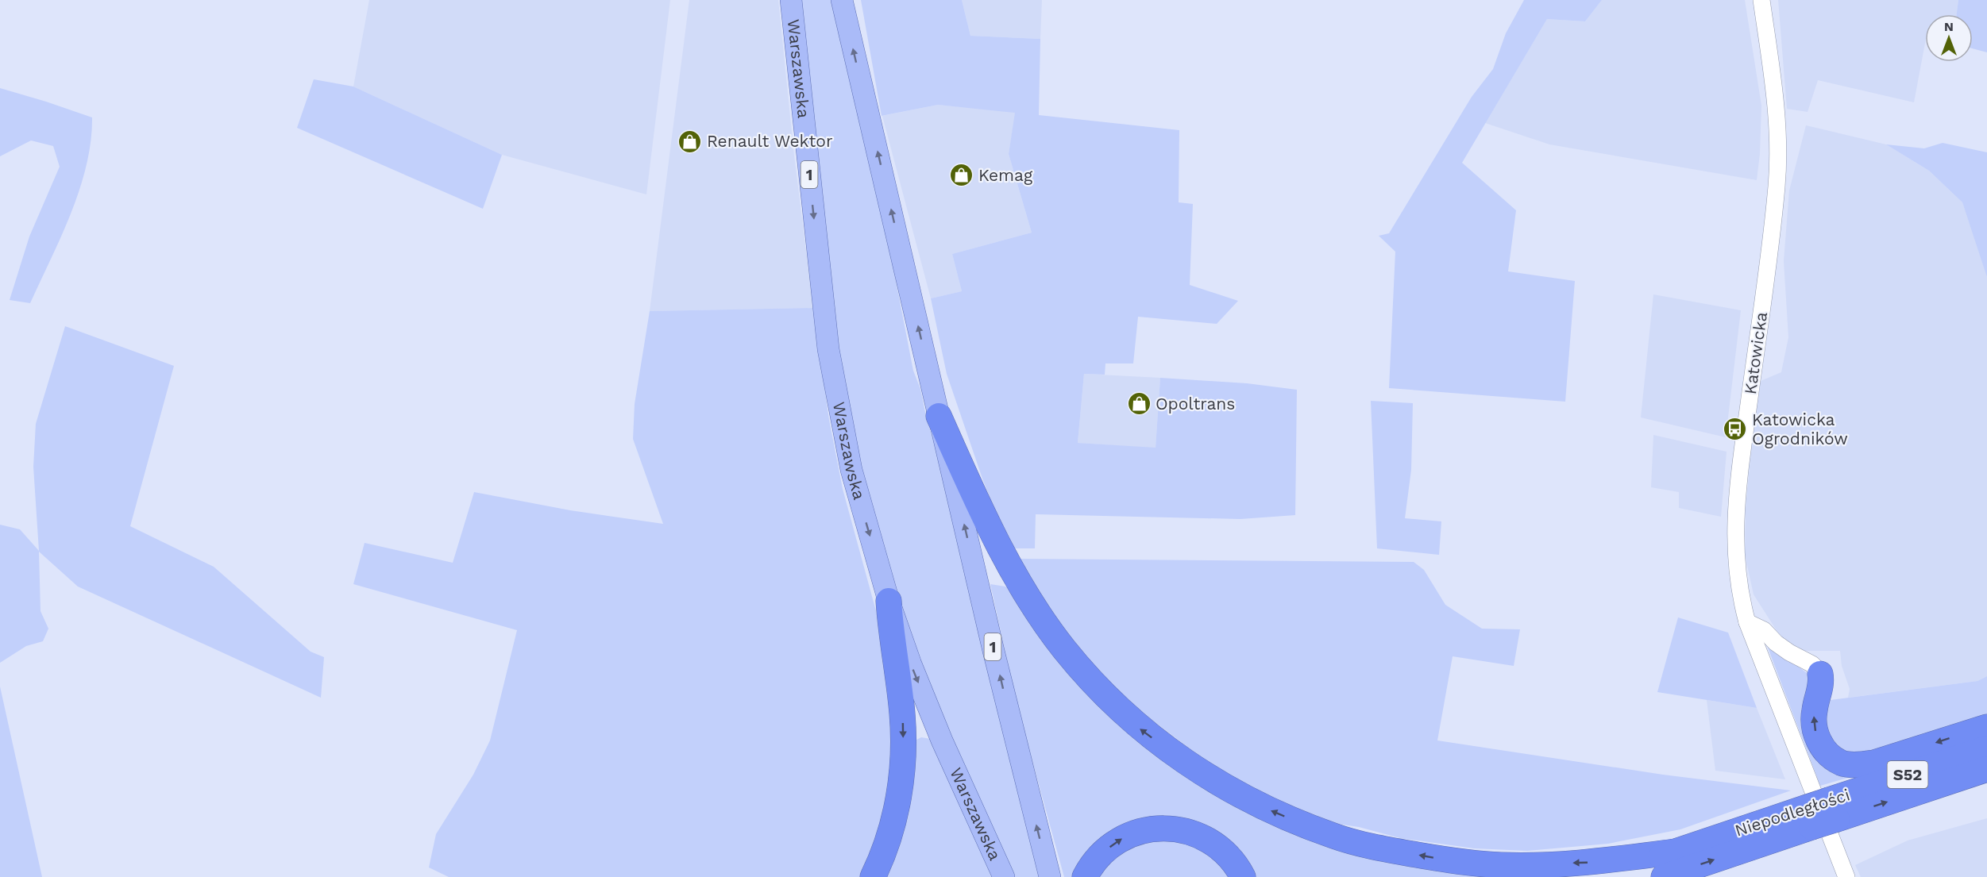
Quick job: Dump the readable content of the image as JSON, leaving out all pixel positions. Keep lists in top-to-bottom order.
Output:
{
  "streets": {
    "highway": ["S52", "Niepodległości"],
    "main road": ["Warszawska", "1"],
    "street": ["Katowicka"]
  },
  "places": {
    "shop": ["Renault Wektor", "Kemag", "Opoltrans"],
    "bus stop": ["Katowicka Ogrodników"]
  },
  "north": "top"
}
